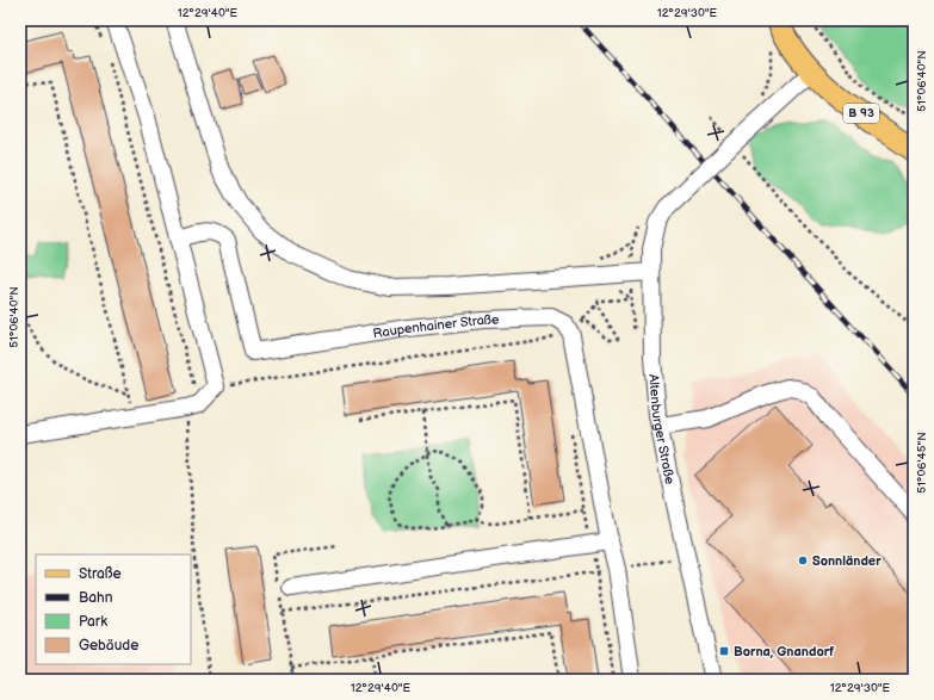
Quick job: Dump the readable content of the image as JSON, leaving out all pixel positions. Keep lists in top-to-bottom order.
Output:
{
  "streets": {
    "main road": ["B 93"],
    "street": ["Raupenhainer Straße", "Altenburger Straße"]
  },
  "places": {
    "other": ["Sonnländer"],
    "transit": ["Borna, Gnandorf"]
  },
  "legend": [
    "Straße",
    "Bahn",
    "Park",
    "Gebäude"
  ],
  "coordinates": [
    "12°29'40\"E",
    "12°29'30\"E",
    "51°06'40\"N",
    "51°06'45\"N"
  ]
}
